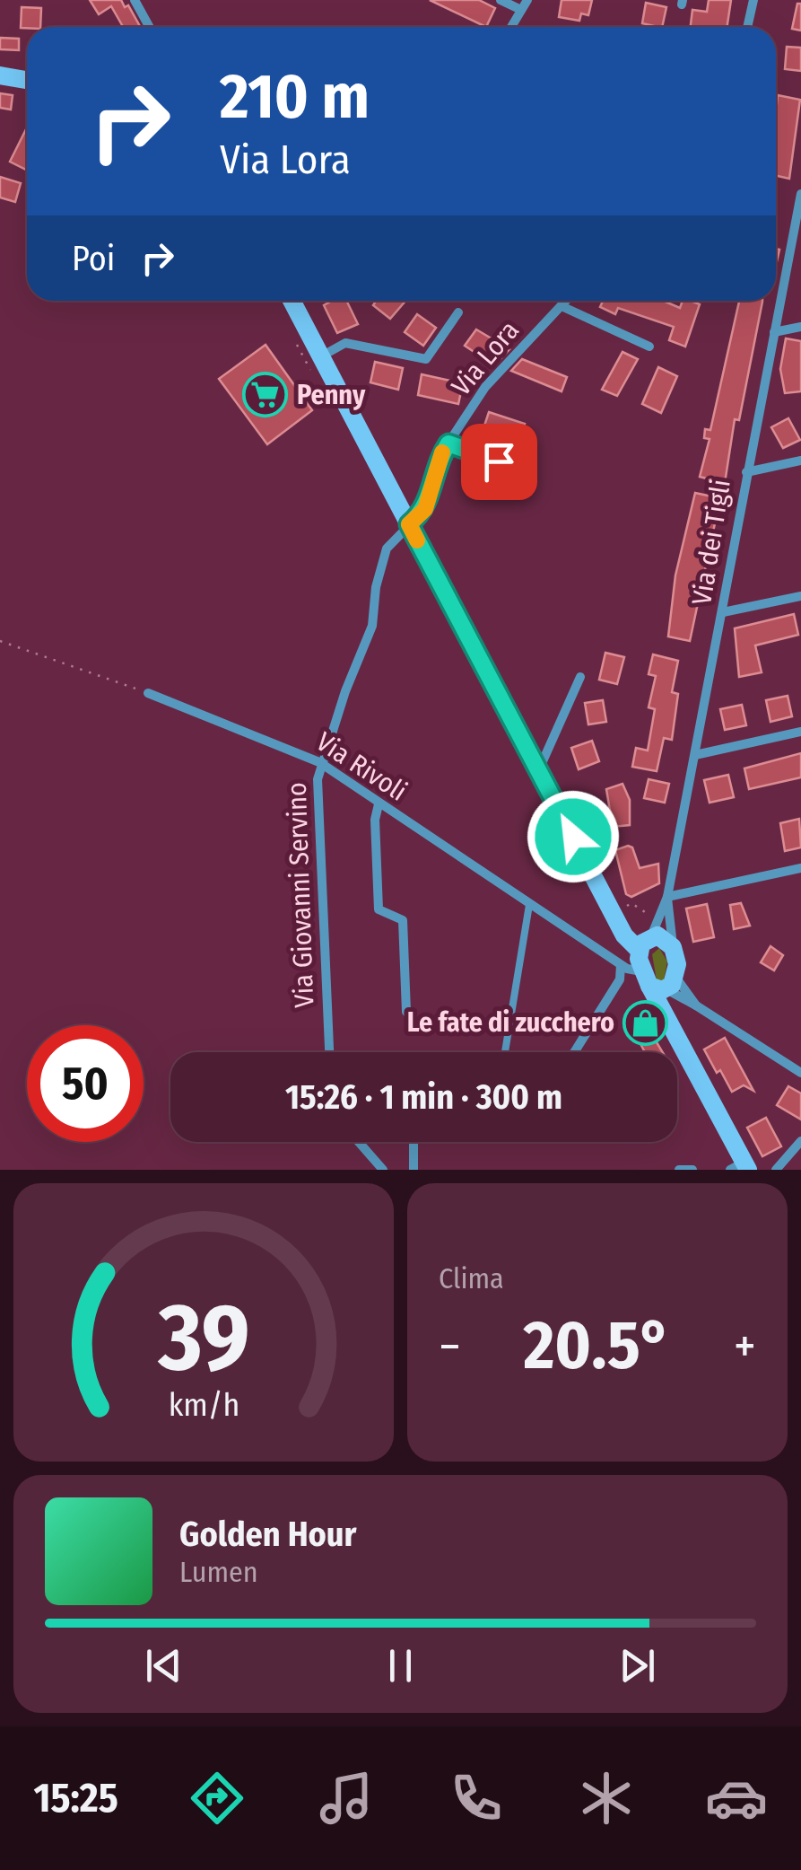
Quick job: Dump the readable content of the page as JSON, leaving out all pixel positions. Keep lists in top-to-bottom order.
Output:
{
  "streets": {
    "street": [
      "Via Lora",
      "Via dei Tigli",
      "Via Rivoli",
      "Via Giovanni Servino"
    ]
  },
  "crossings": [
    ["Via Lora", "Via Giovanni Servino"],
    ["Via Rivoli", "Via Giovanni Servino"]
  ],
  "places": {
    "supermarket": ["Penny"],
    "shop": ["Le fate di zucchero"]
  },
  "page": {
    "turn": ["210 m", "Via Lora"],
    "then": "Poi",
    "limit": "50",
    "trip": "15:26 · 1 min · 300 m",
    "tile": "Clima",
    "heat": ["−", "20.5°", "+"],
    "song": ["Golden Hour", "Lumen"],
    "tabs": "15:25",
    "gauge": ["39", "km/h"]
  }
}
